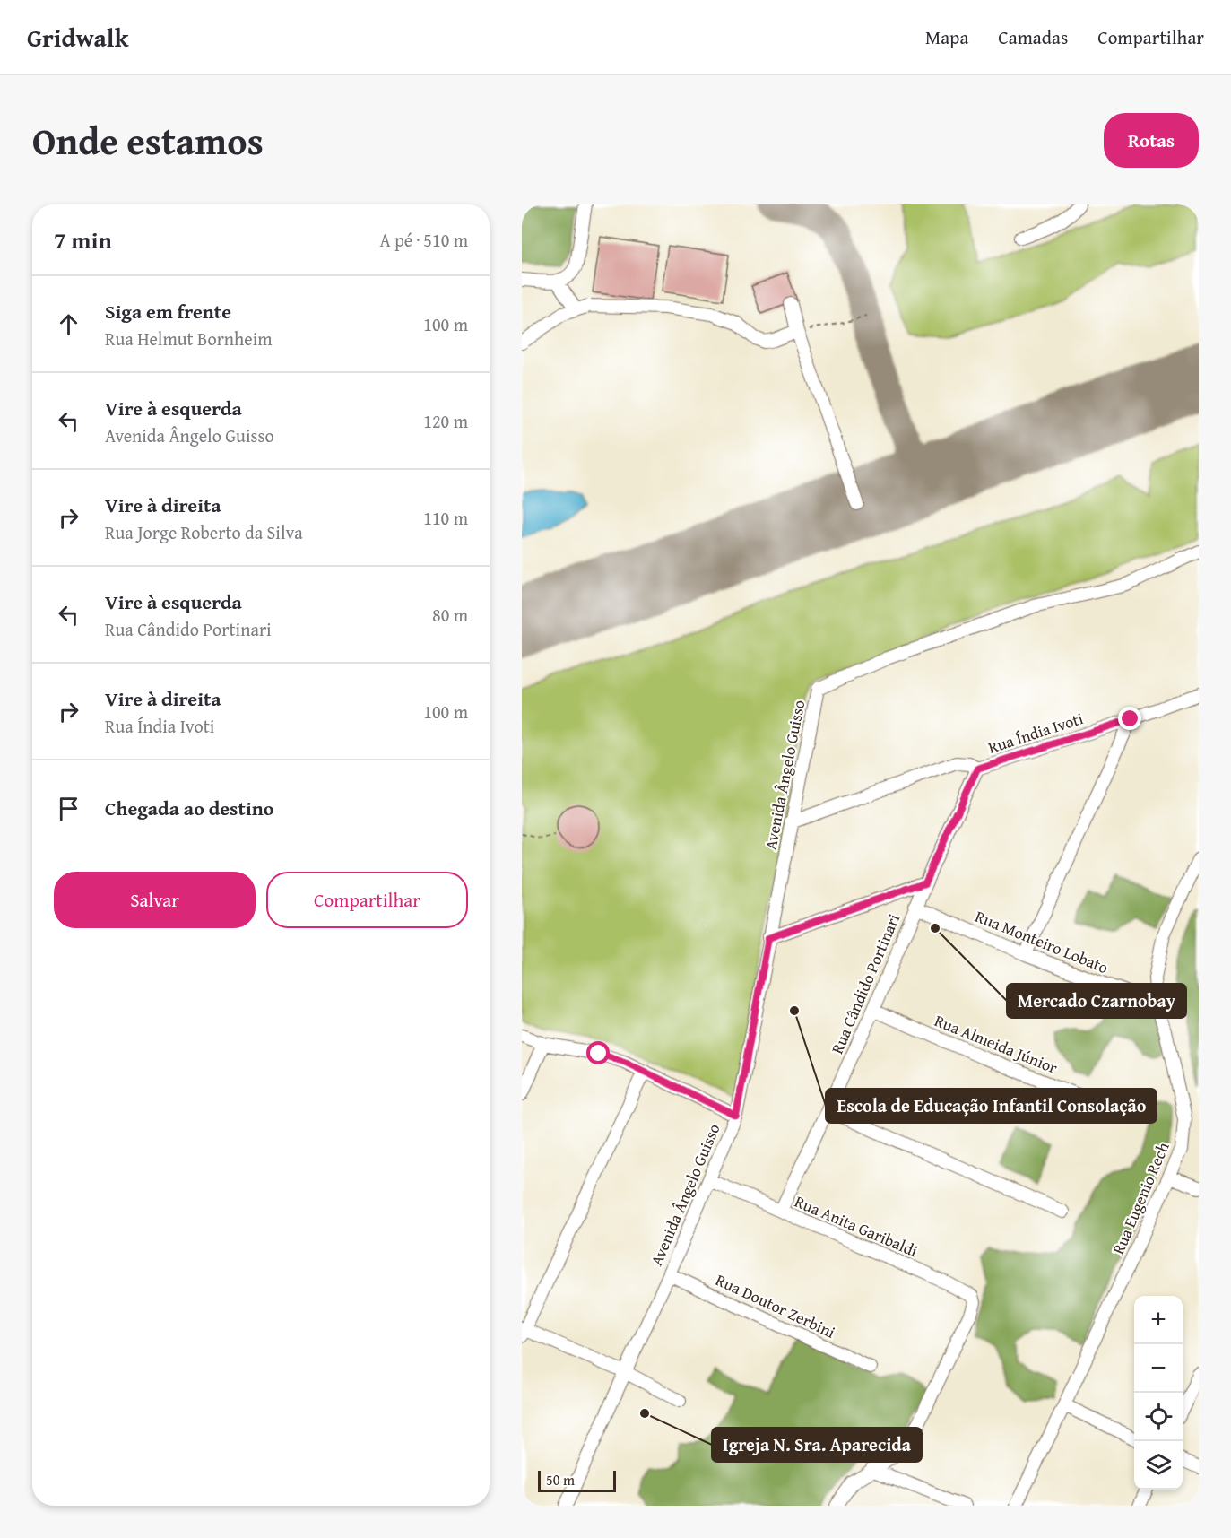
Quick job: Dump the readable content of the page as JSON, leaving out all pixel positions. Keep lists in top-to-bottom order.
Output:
{
  "streets": {
    "street": [
      "Rua Índia Ivoti",
      "Avenida Ângelo Guisso",
      "Rua Monteiro Lobato",
      "Rua Cândido Portinari",
      "Rua Almeida Júnior",
      "Rua Eugenio Rech",
      "Rua Anita Garibaldi",
      "Rua Doutor Zerbini"
    ]
  },
  "crossings": [
    ["Rua Índia Ivoti", "Avenida Ângelo Guisso"],
    ["Rua Índia Ivoti", "Rua Cândido Portinari"],
    ["Avenida Ângelo Guisso", "Rua Anita Garibaldi"],
    ["Avenida Ângelo Guisso", "Rua Doutor Zerbini"],
    ["Rua Monteiro Lobato", "Rua Cândido Portinari"],
    ["Rua Monteiro Lobato", "Rua Eugenio Rech"],
    ["Rua Cândido Portinari", "Rua Almeida Júnior"],
    ["Rua Cândido Portinari", "Rua Anita Garibaldi"]
  ],
  "places": ["Mercado Czarnobay", "Escola de Educação Infantil Consolação", "Igreja N. Sra. Aparecida"],
  "scale_bar": "50 m",
  "page": {
    "header": "Gridwalk",
    "nav": ["Mapa", "Camadas", "Compartilhar"],
    "title": "Onde estamos",
    "buttons": [
      "Rotas",
      ["Salvar", "Compartilhar"]
    ],
    "heading": ["7 min", "A pé · 510 m"],
    "list": [
      ["Siga em frente", "Rua Helmut Bornheim", "100 m"],
      ["Vire à esquerda", "Avenida Ângelo Guisso", "120 m"],
      ["Vire à direita", "Rua Jorge Roberto da Silva", "110 m"],
      ["Vire à esquerda", "Rua Cândido Portinari", "80 m"],
      ["Vire à direita", "Rua Índia Ivoti", "100 m"],
      "Chegada ao destino"
    ],
    "map_buttons": ["+", "−"],
    "scale": "50 m"
  }
}
